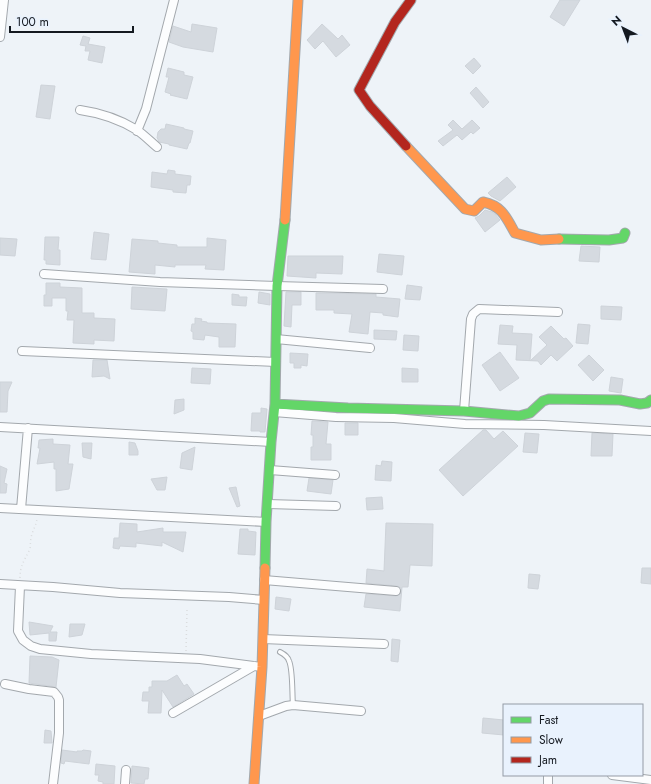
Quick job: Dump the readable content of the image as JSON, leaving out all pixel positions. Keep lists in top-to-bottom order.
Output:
{
  "legend": ["Fast", "Slow", "Jam"],
  "scale_bar": "100 m",
  "north": "top left"
}
